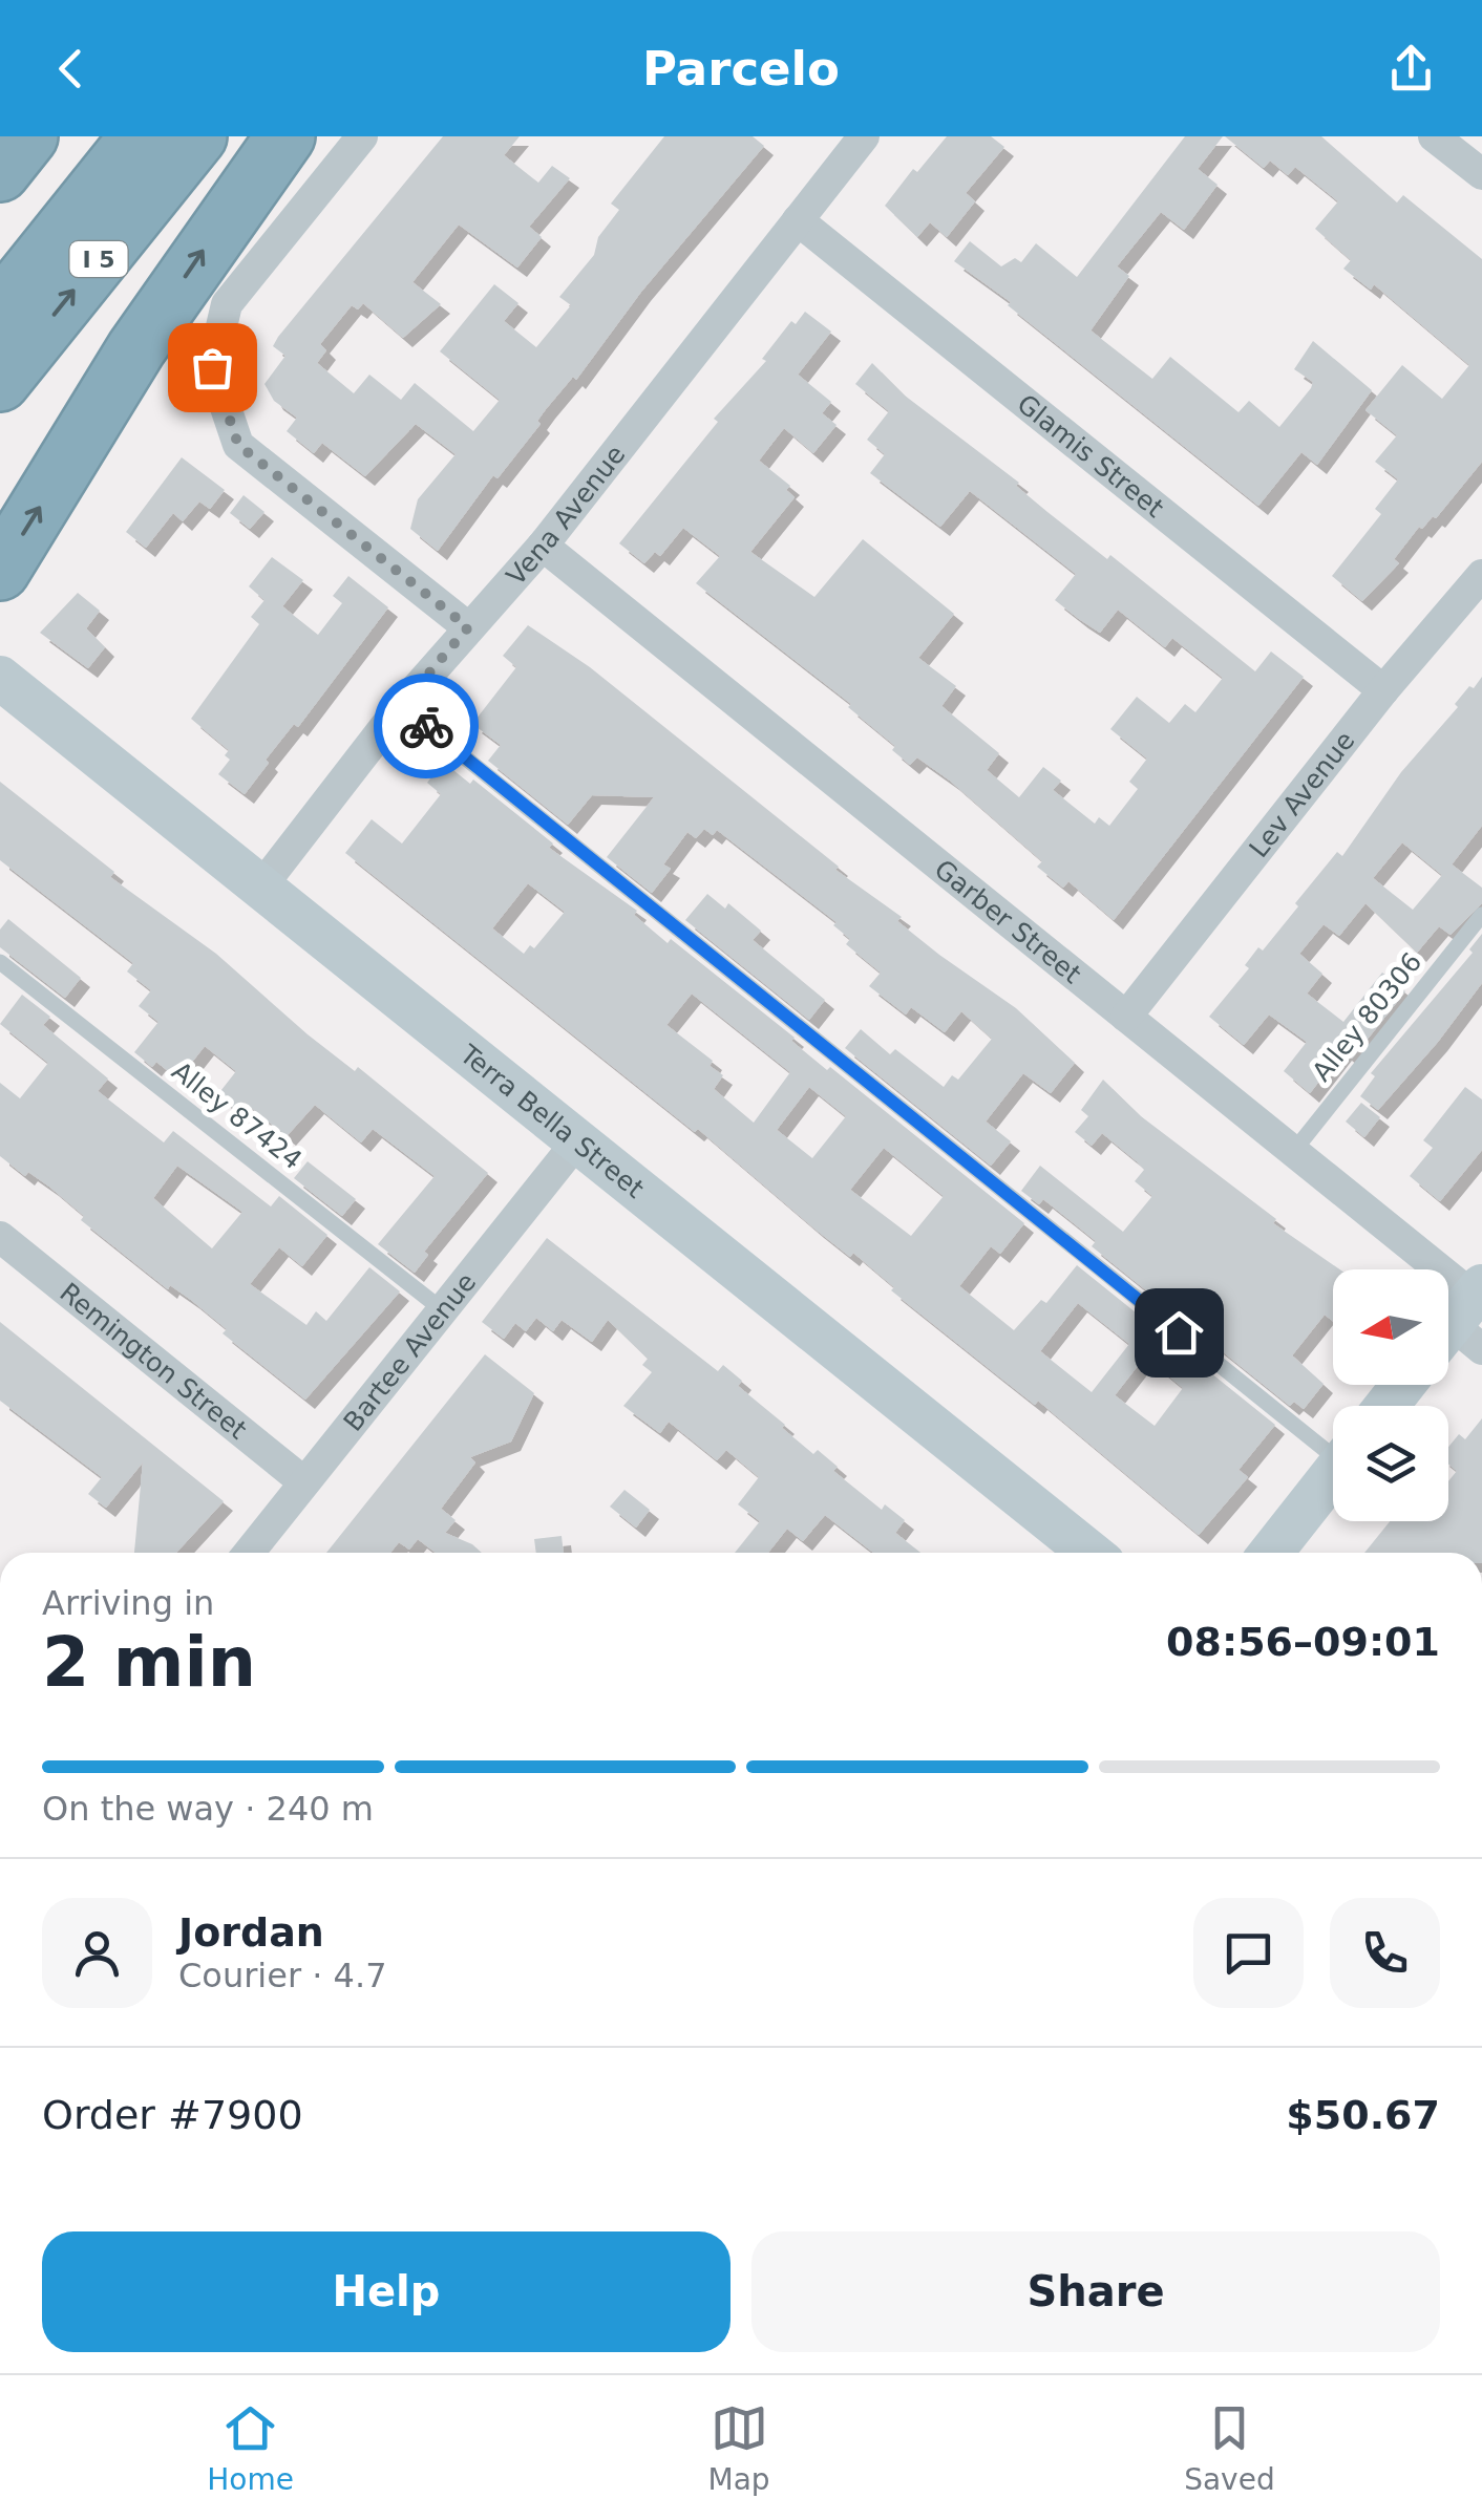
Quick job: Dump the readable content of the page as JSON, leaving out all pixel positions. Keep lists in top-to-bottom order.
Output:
{
  "streets": {
    "highway": ["I 5"],
    "main road": ["Terra Bella Street"],
    "street": [
      "Glamis Street",
      "Vena Avenue",
      "Lev Avenue",
      "Garber Street",
      "Bartee Avenue",
      "Remington Street"
    ],
    "lane": ["Alley 80306", "Alley 87424"]
  },
  "crossings": [
    ["Glamis Street", "Vena Avenue"],
    ["Glamis Street", "Lev Avenue"],
    ["Vena Avenue", "Garber Street"],
    ["Vena Avenue", "Terra Bella Street"],
    ["Lev Avenue", "Garber Street"],
    ["Garber Street", "Alley 80306"],
    ["Alley 87424", "Bartee Avenue"],
    ["Terra Bella Street", "Bartee Avenue"],
    ["Bartee Avenue", "Remington Street"]
  ],
  "north": "left",
  "page": {
    "header": "Parcelo",
    "heading": ["2 min", "Arriving in", "08:56–09:01"],
    "panel": [
      "Jordan",
      "Courier · 4.7",
      "Order #7900",
      "$50.67"
    ],
    "bar": "On the way · 240 m",
    "buttons": ["Help", "Share"],
    "tabs": ["Home", "Map", "Saved"]
  }
}
